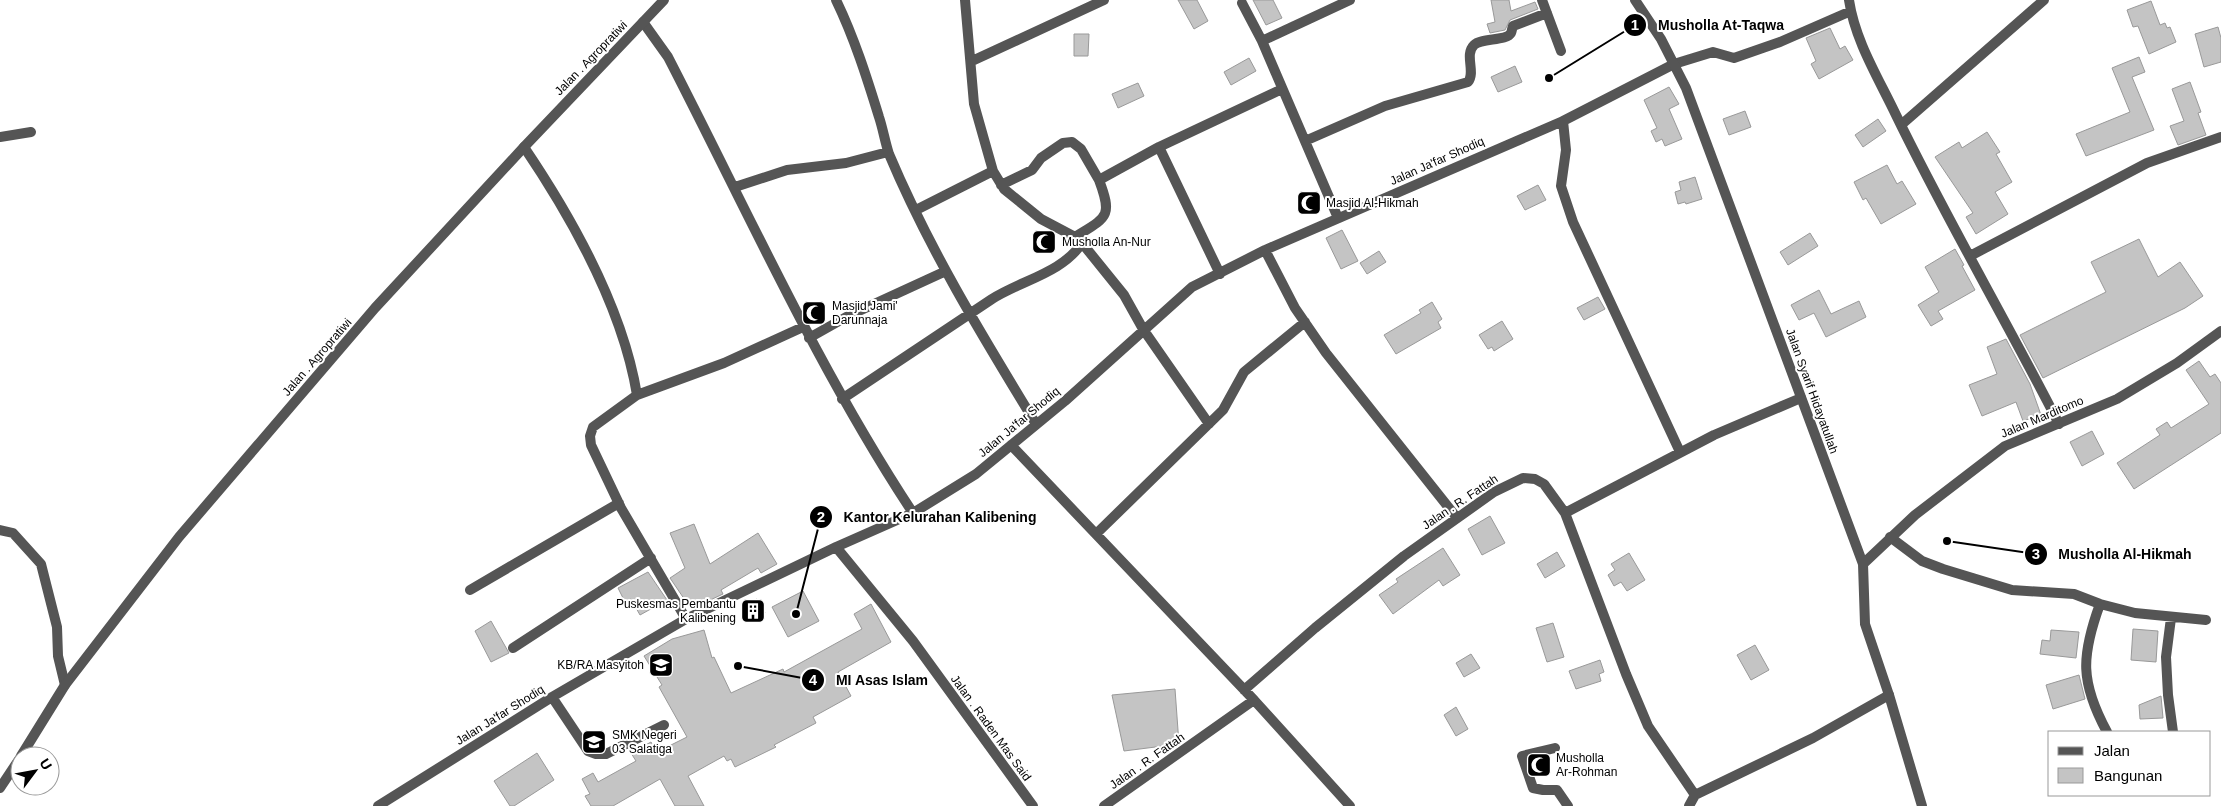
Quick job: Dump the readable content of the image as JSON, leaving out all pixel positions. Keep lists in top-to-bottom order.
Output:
{
  "streets": {
    "street": [
      "Jalan . Agropratiwi",
      "Jalan Ja'far Shodiq",
      "Jalan Syarif Hidayatullah",
      "Jalan Marditomo",
      "Jalan . R. Fattah",
      "Jalan . Raden Mas Said"
    ]
  },
  "crossings": [
    ["Jalan Ja'far Shodiq", "Jalan Syarif Hidayatullah"],
    ["Jalan Ja'far Shodiq", "Jalan . Raden Mas Said"],
    ["Jalan Syarif Hidayatullah", "Jalan Marditomo"]
  ],
  "places": {
    "other": [
      "Musholla At-Taqwa",
      "Musholla Al-Hikmah",
      "Kantor Kelurahan Kalibening",
      "MI Asas Islam"
    ],
    "mosque": [
      "Masjid Al-Hikmah",
      "Musholla An-Nur",
      "Masjid Jami' Darunnaja",
      "Musholla Ar-Rohman"
    ],
    "building": ["Puskesmas Pembantu Kalibening"],
    "school or university": ["KB/RA Masyitoh", "SMK Negeri 03 Salatiga"]
  },
  "legend": ["Jalan", "Bangunan"],
  "north": "top right"
}
